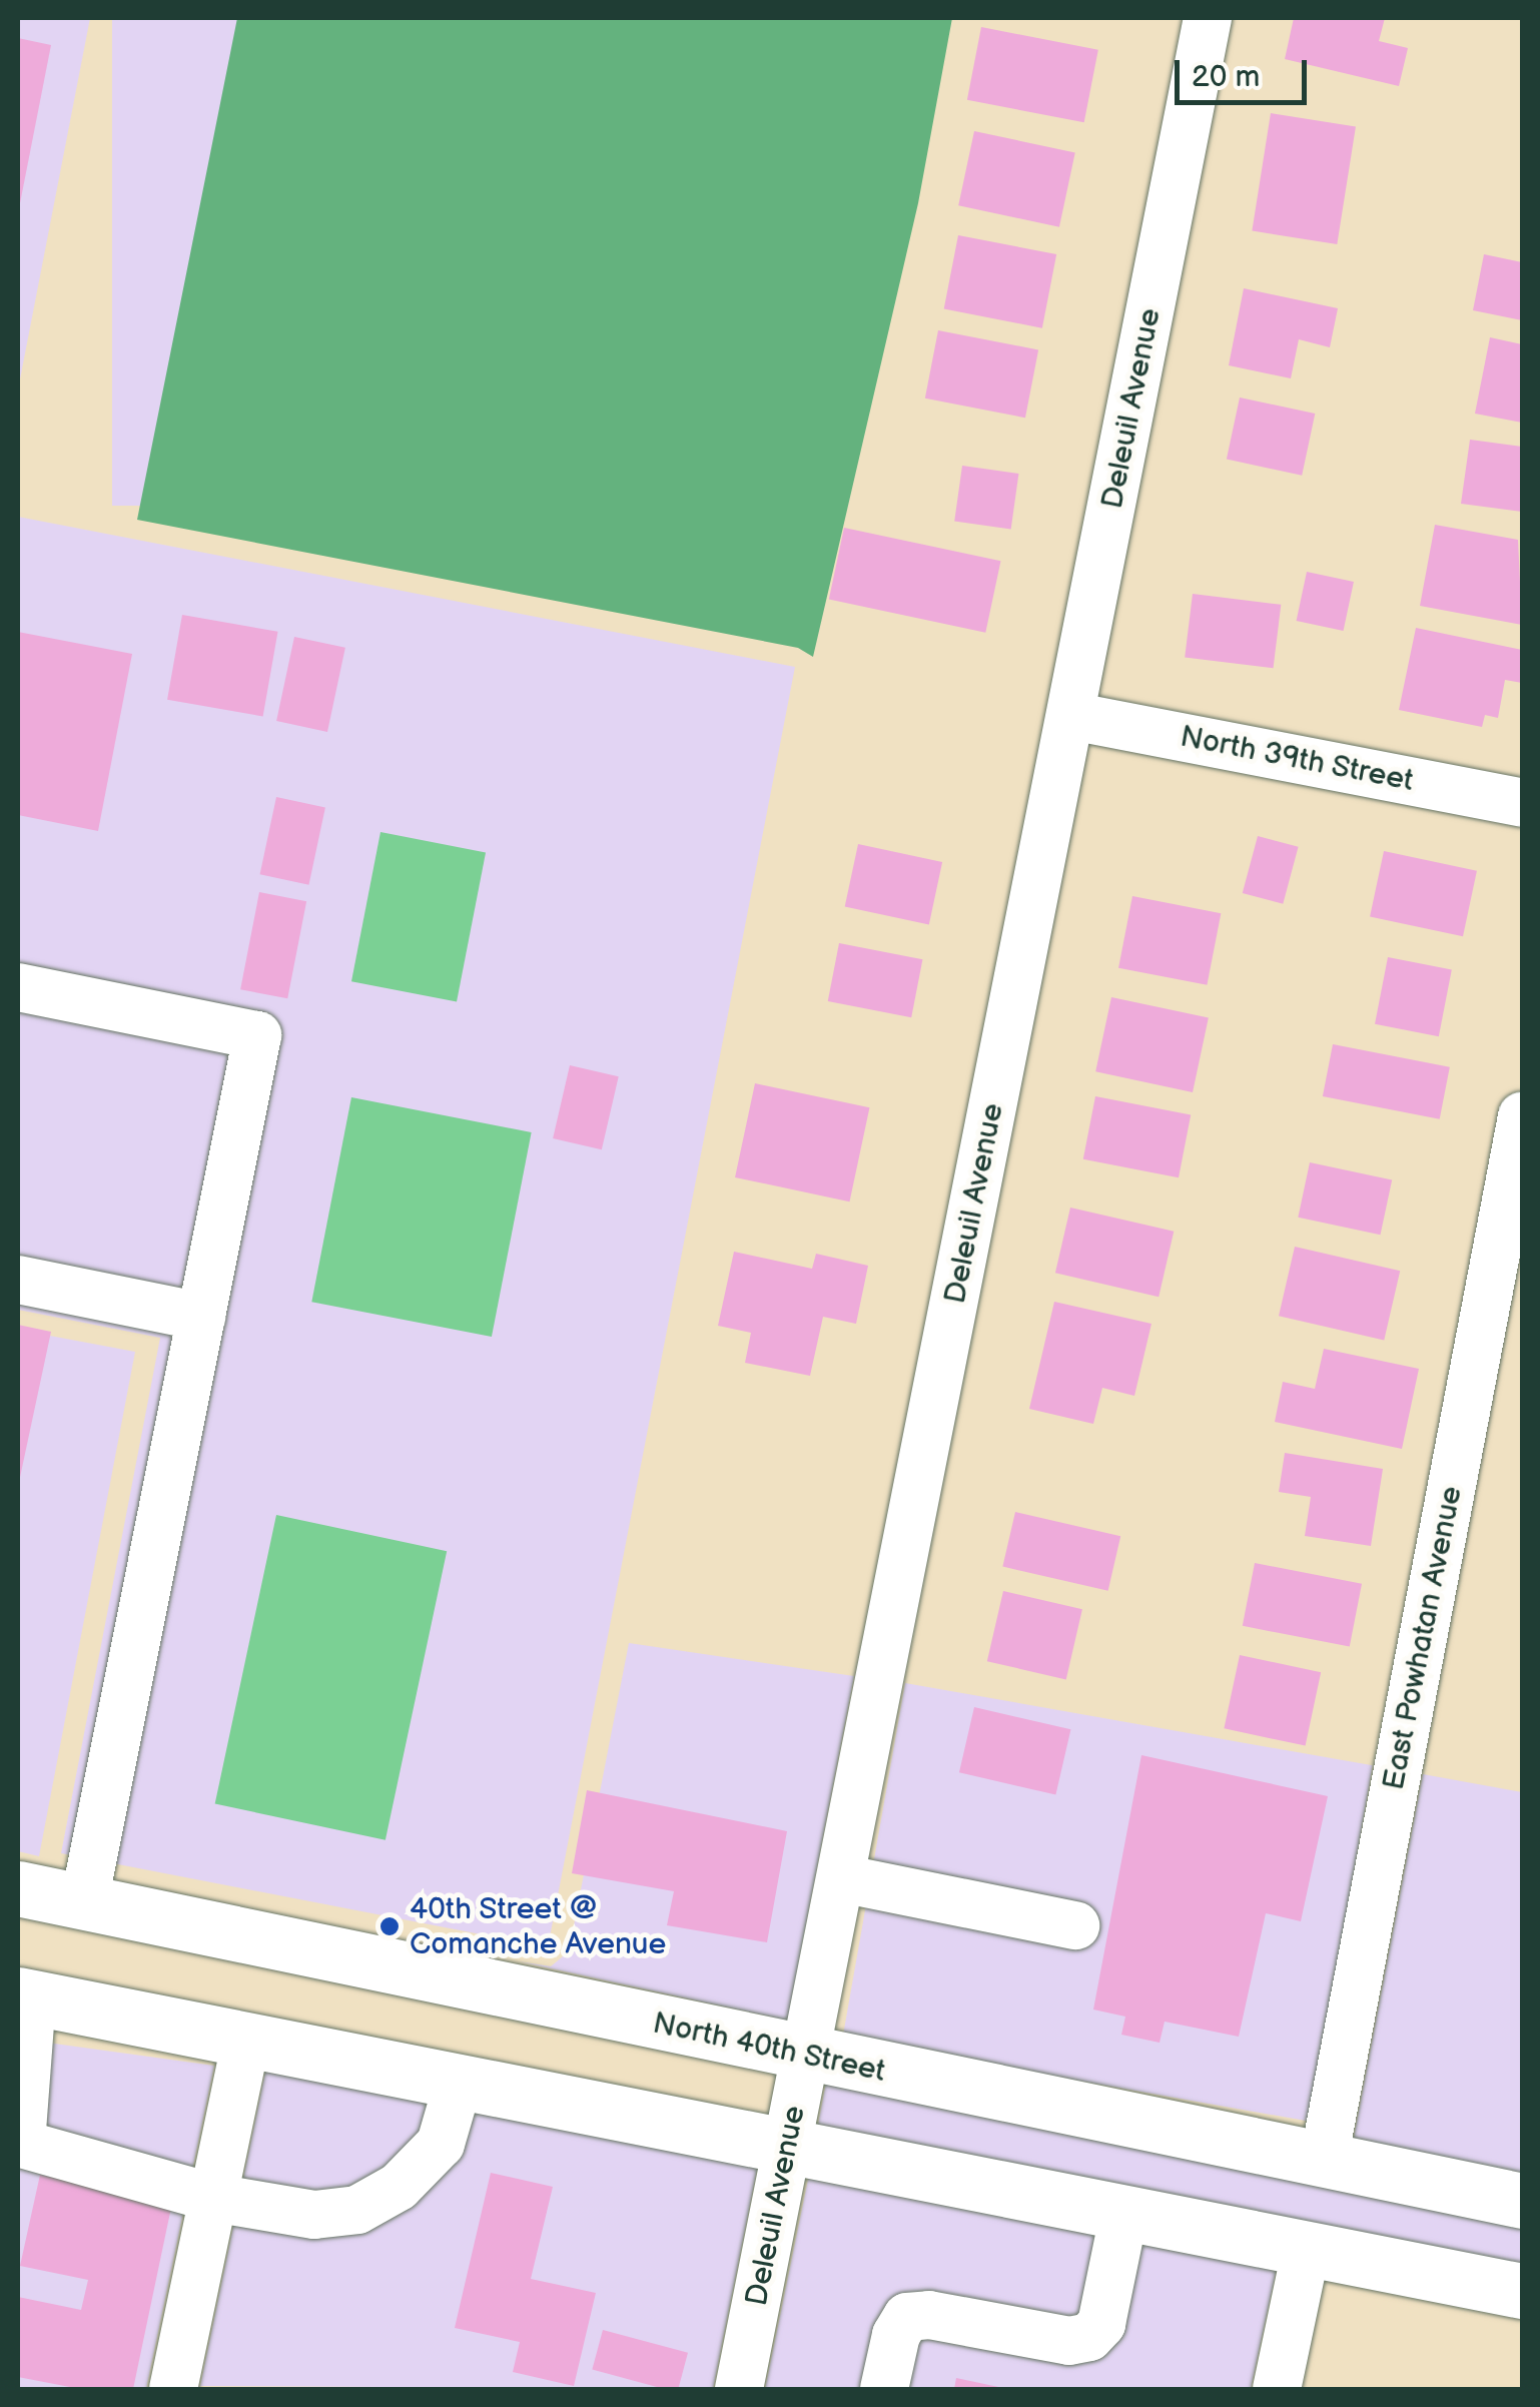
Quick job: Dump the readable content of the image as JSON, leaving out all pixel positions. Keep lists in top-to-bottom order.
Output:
{
  "streets": {
    "main road": ["North 40th Street"],
    "street": ["Deleuil Avenue", "North 39th Street", "East Powhatan Avenue"]
  },
  "crossings": [
    ["Deleuil Avenue", "North 39th Street"],
    ["Deleuil Avenue", "North 40th Street"],
    ["East Powhatan Avenue", "North 40th Street"]
  ],
  "places": ["40th Street @ Comanche Avenue"],
  "scale_bar": "20 m"
}
